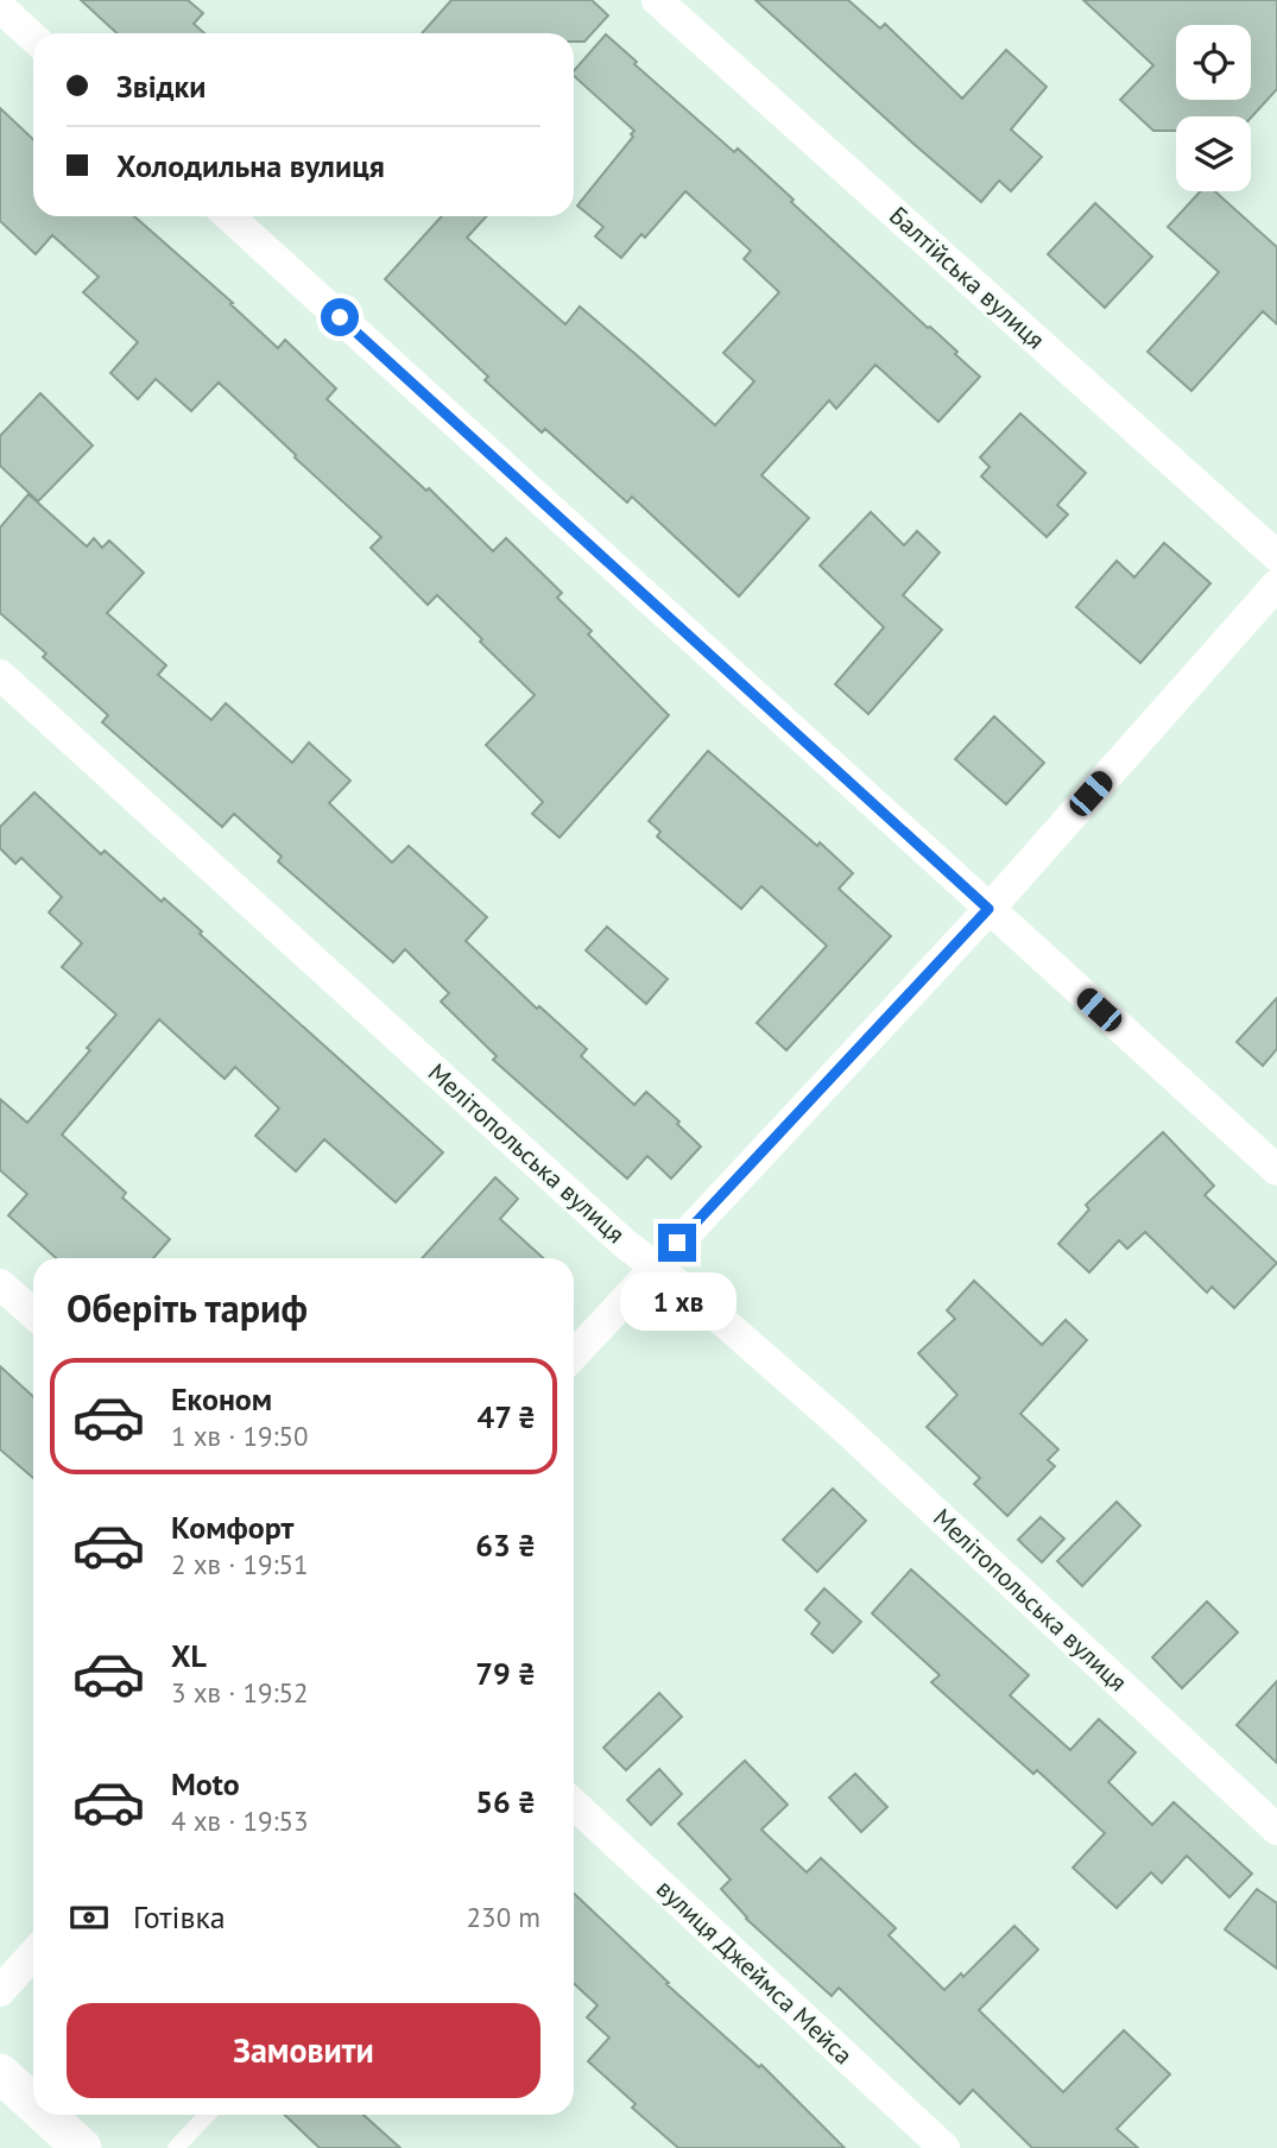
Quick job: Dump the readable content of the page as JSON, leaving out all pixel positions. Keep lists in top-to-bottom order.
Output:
{
  "streets": {
    "street": ["Балтійська вулиця", "Мелітопольська вулиця", "вулиця Джеймса Мейса"]
  },
  "page": {
    "banner": ["Звідки", "Холодильна вулиця"],
    "heading": "Оберіть тариф",
    "bubble": "1 хв",
    "list": [
      {
        "name": "Економ",
        "note": "1 хв · 19:50",
        "value": "47 ₴"
      },
      {
        "name": "Комфорт",
        "note": "2 хв · 19:51",
        "value": "63 ₴"
      },
      {
        "name": "XL",
        "note": "3 хв · 19:52",
        "value": "79 ₴"
      },
      {
        "name": "Moto",
        "note": "4 хв · 19:53",
        "value": "56 ₴"
      }
    ],
    "pay": ["Готівка", "230 m"],
    "buttons": "Замовити"
  }
}
